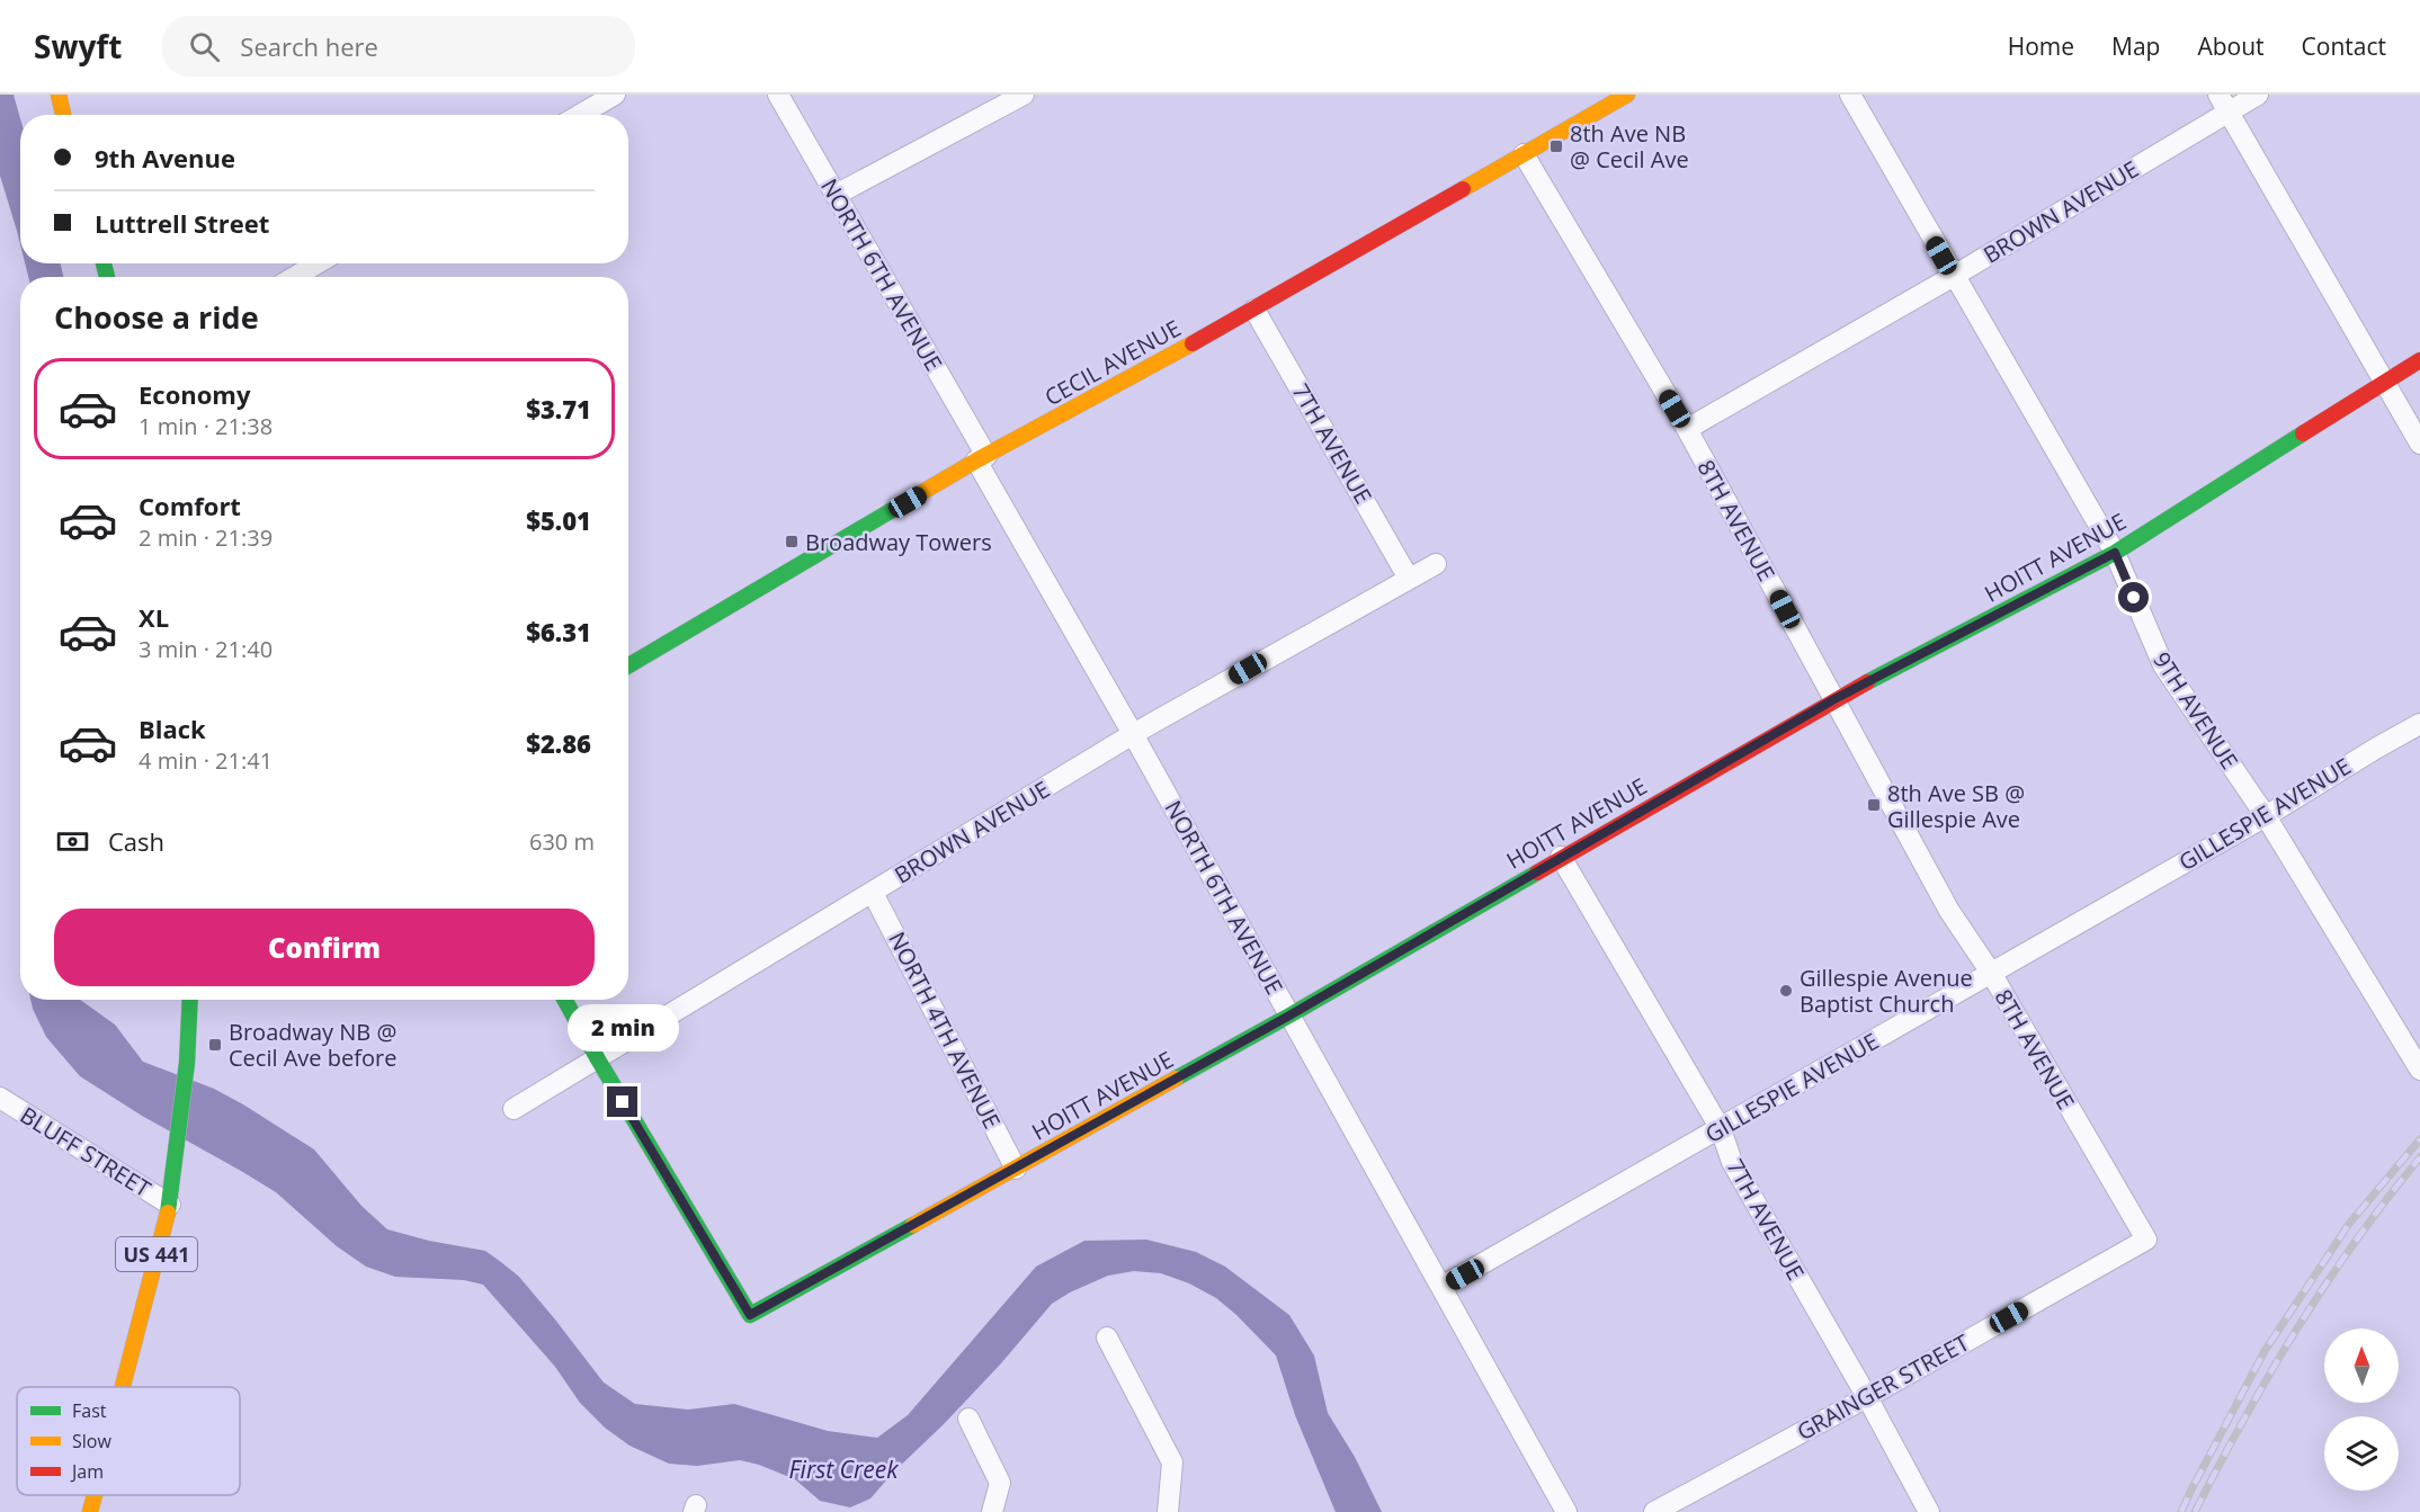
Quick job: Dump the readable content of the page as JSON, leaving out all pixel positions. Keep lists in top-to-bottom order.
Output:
{
  "streets": {
    "street": [
      "BROWN AVENUE",
      "NORTH 6TH AVENUE",
      "CECIL AVENUE",
      "7TH AVENUE",
      "8TH AVENUE",
      "HOITT AVENUE",
      "9TH AVENUE",
      "GILLESPIE AVENUE",
      "NORTH 4TH AVENUE",
      "BLUFF STREET",
      "US 441",
      "GRAINGER STREET"
    ]
  },
  "crossings": [
    ["BROWN AVENUE", "NORTH 6TH AVENUE"],
    ["BROWN AVENUE", "7TH AVENUE"],
    ["BROWN AVENUE", "8TH AVENUE"],
    ["BROWN AVENUE", "HOITT AVENUE"],
    ["BROWN AVENUE", "9TH AVENUE"],
    ["BROWN AVENUE", "NORTH 4TH AVENUE"],
    ["NORTH 6TH AVENUE", "CECIL AVENUE"],
    ["NORTH 6TH AVENUE", "HOITT AVENUE"],
    ["NORTH 6TH AVENUE", "GILLESPIE AVENUE"],
    ["CECIL AVENUE", "7TH AVENUE"],
    ["CECIL AVENUE", "8TH AVENUE"],
    ["7TH AVENUE", "HOITT AVENUE"],
    ["7TH AVENUE", "GILLESPIE AVENUE"],
    ["7TH AVENUE", "GRAINGER STREET"],
    ["8TH AVENUE", "HOITT AVENUE"],
    ["8TH AVENUE", "GILLESPIE AVENUE"],
    ["8TH AVENUE", "GRAINGER STREET"],
    ["HOITT AVENUE", "9TH AVENUE"],
    ["HOITT AVENUE", "NORTH 4TH AVENUE"],
    ["9TH AVENUE", "GILLESPIE AVENUE"],
    ["BLUFF STREET", "US 441"]
  ],
  "water": ["First Creek"],
  "places": {
    "transit": [
      "8th Ave NB @ Cecil Ave",
      "Broadway Towers",
      "8th Ave SB @ Gillespie Ave",
      "Broadway NB @ Cecil Ave before"
    ],
    "other": ["Gillespie Avenue Baptist Church"]
  },
  "legend": ["Fast", "Slow", "Jam"],
  "north": "top",
  "page": {
    "header": "Swyft",
    "search": "Search here",
    "nav": [
      "Home",
      "Map",
      "About",
      "Contact"
    ],
    "banner": ["9th Avenue", "Luttrell Street"],
    "heading": "Choose a ride",
    "list": [
      {
        "name": "Economy",
        "note": "1 min · 21:38",
        "value": "$3.71"
      },
      {
        "name": "Comfort",
        "note": "2 min · 21:39",
        "value": "$5.01"
      },
      {
        "name": "XL",
        "note": "3 min · 21:40",
        "value": "$6.31"
      },
      {
        "name": "Black",
        "note": "4 min · 21:41",
        "value": "$2.86"
      }
    ],
    "pay": ["Cash", "630 m"],
    "buttons": "Confirm",
    "bubble": "2 min"
  }
}
